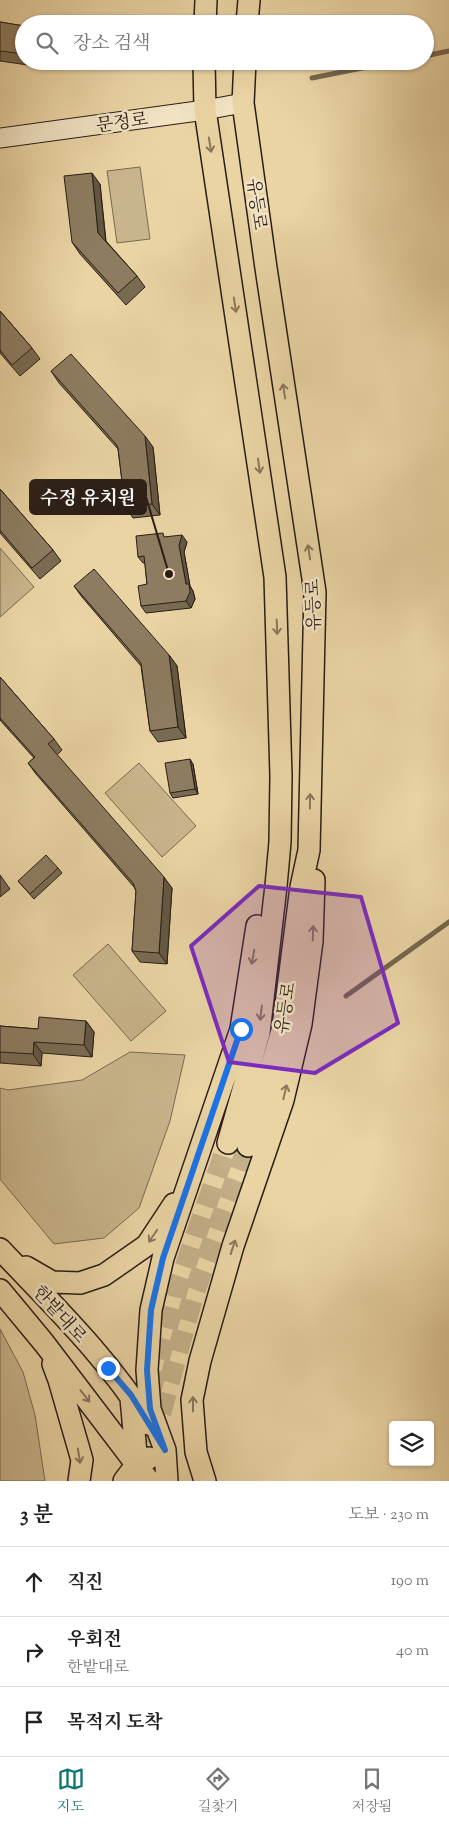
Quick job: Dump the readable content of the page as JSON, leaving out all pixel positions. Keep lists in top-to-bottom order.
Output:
{
  "streets": {
    "main road": ["문정로", "유등로", "한밭대로"]
  },
  "crossings": [
    ["문정로", "유등로"]
  ],
  "places": ["수정 유치원"],
  "page": {
    "search": "장소 검색",
    "heading": ["3 분", "도보 · 230 m"],
    "list": [
      ["직진", "190 m"],
      ["우회전", "한밭대로", "40 m"],
      "목적지 도착"
    ],
    "nav": ["지도", "길찾기", "저장됨"]
  }
}
